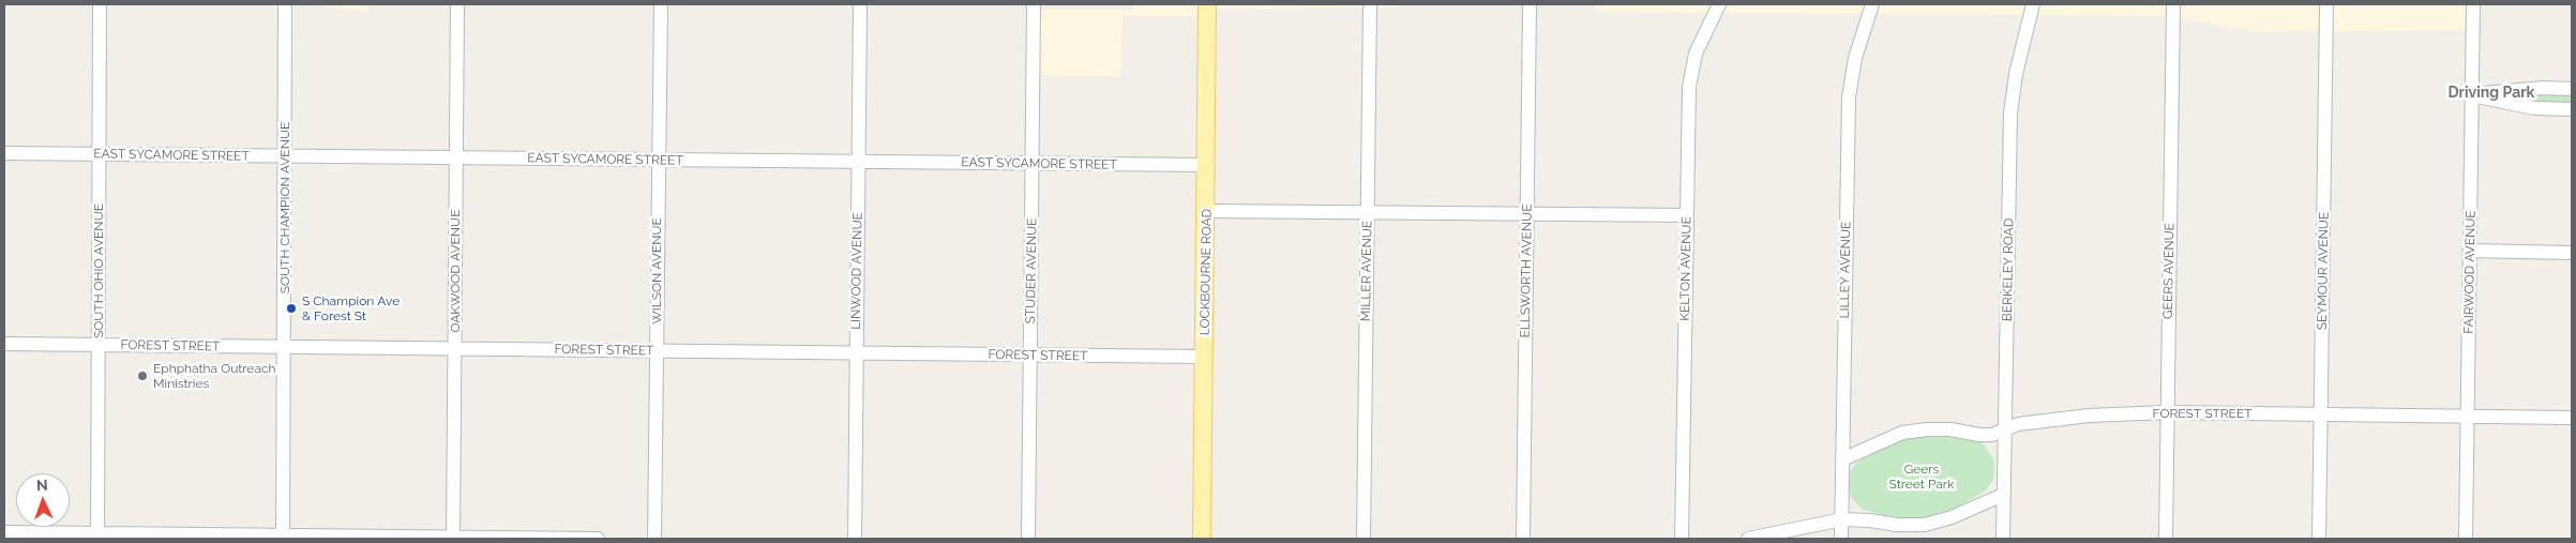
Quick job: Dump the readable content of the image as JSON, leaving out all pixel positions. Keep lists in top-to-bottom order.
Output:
{
  "streets": {
    "main road": ["LOCKBOURNE ROAD"],
    "street": [
      "EAST SYCAMORE STREET",
      "SOUTH CHAMPION AVENUE",
      "KELTON AVENUE",
      "LILLEY AVENUE",
      "BERKELEY ROAD",
      "SOUTH OHIO AVENUE",
      "OAKWOOD AVENUE",
      "WILSON AVENUE",
      "LINWOOD AVENUE",
      "STUDER AVENUE",
      "MILLER AVENUE",
      "ELLSWORTH AVENUE",
      "GEERS AVENUE",
      "SEYMOUR AVENUE",
      "FAIRWOOD AVENUE",
      "FOREST STREET"
    ]
  },
  "crossings": [
    ["EAST SYCAMORE STREET", "SOUTH CHAMPION AVENUE"],
    ["EAST SYCAMORE STREET", "SOUTH OHIO AVENUE"],
    ["EAST SYCAMORE STREET", "OAKWOOD AVENUE"],
    ["EAST SYCAMORE STREET", "WILSON AVENUE"],
    ["EAST SYCAMORE STREET", "LINWOOD AVENUE"],
    ["EAST SYCAMORE STREET", "STUDER AVENUE"],
    ["EAST SYCAMORE STREET", "LOCKBOURNE ROAD"],
    ["SOUTH CHAMPION AVENUE", "FOREST STREET"],
    ["LILLEY AVENUE", "FOREST STREET"],
    ["BERKELEY ROAD", "FOREST STREET"],
    ["SOUTH OHIO AVENUE", "FOREST STREET"],
    ["OAKWOOD AVENUE", "FOREST STREET"],
    ["WILSON AVENUE", "FOREST STREET"],
    ["LINWOOD AVENUE", "FOREST STREET"],
    ["STUDER AVENUE", "FOREST STREET"],
    ["GEERS AVENUE", "FOREST STREET"],
    ["SEYMOUR AVENUE", "FOREST STREET"],
    ["LOCKBOURNE ROAD", "FOREST STREET"],
    ["FAIRWOOD AVENUE", "FOREST STREET"]
  ],
  "districts": ["Driving Park"],
  "parks": ["Geers Street Park"],
  "places": ["S Champion Ave & Forest St", "Ephphatha Outreach Ministries"],
  "north": "top"
}
